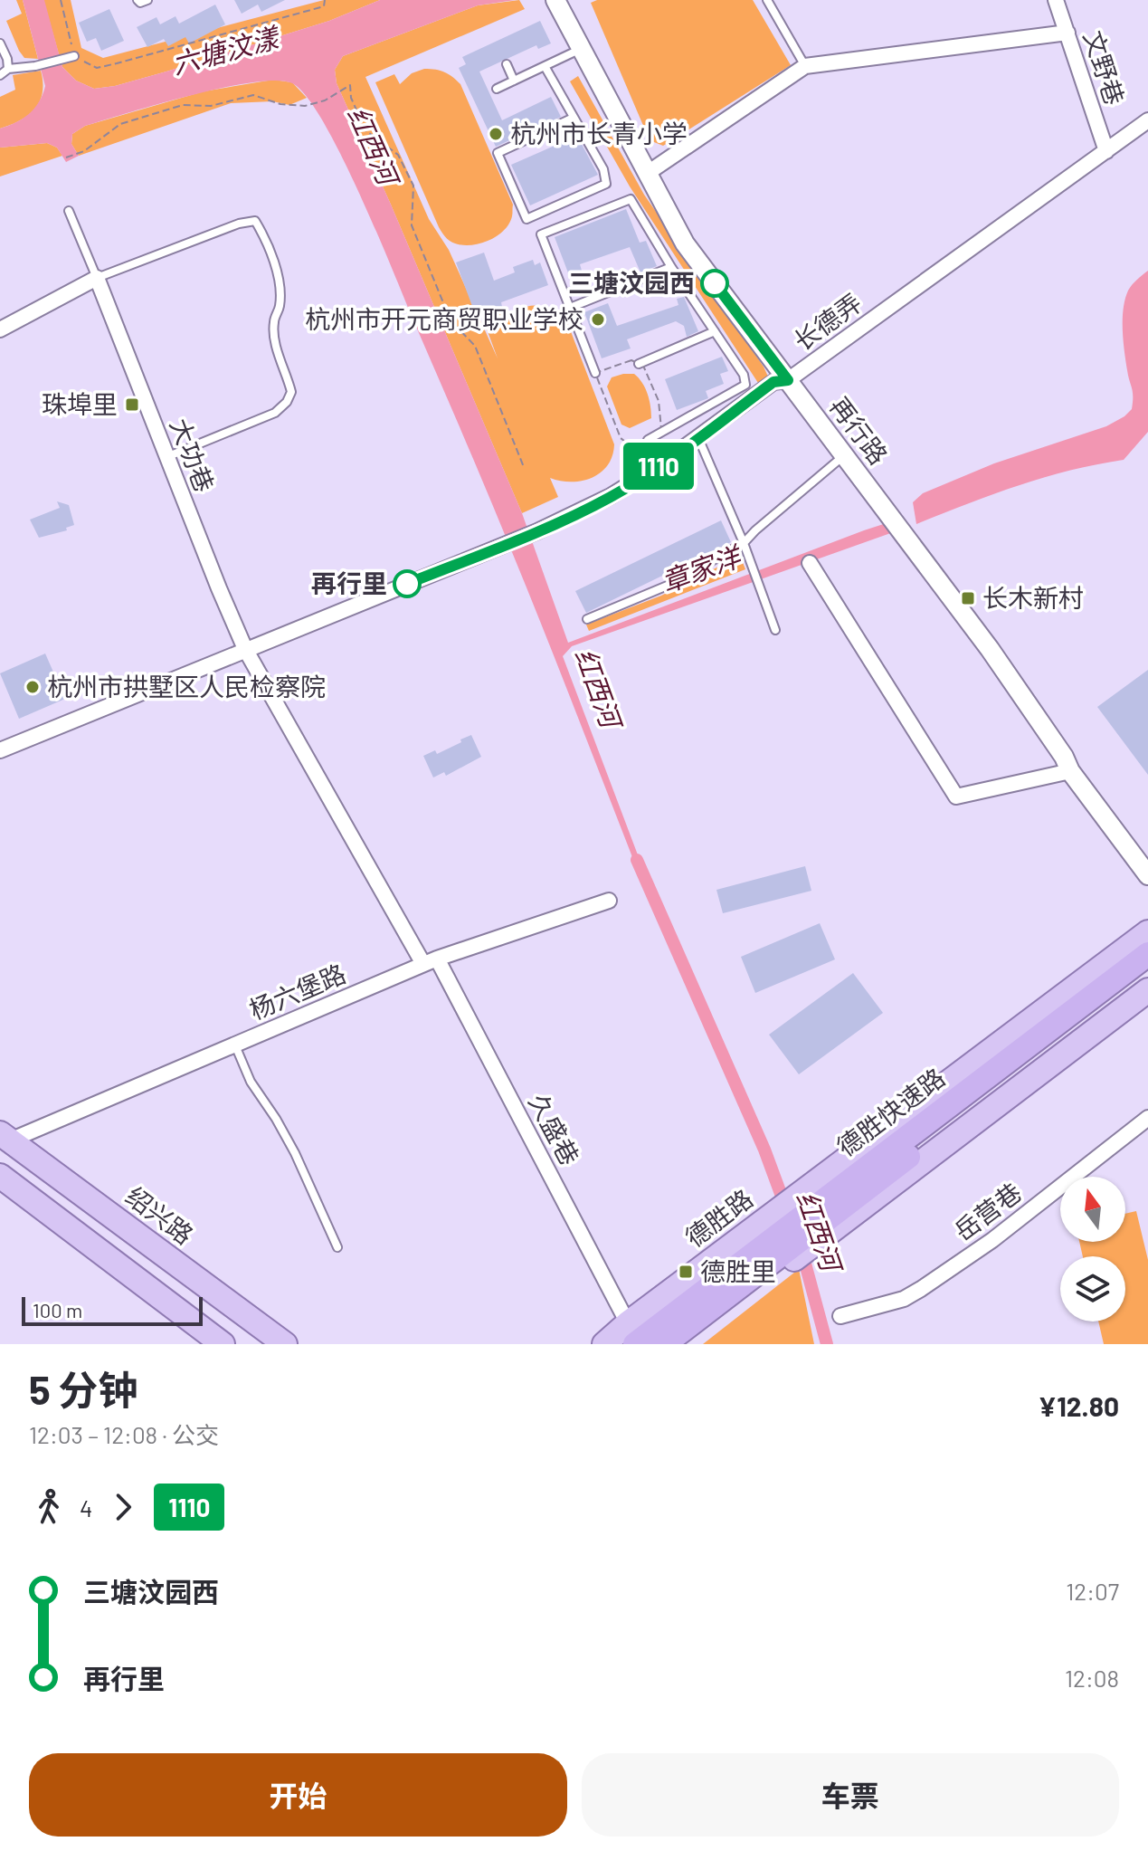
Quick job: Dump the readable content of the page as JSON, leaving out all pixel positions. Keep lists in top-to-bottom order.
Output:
{
  "streets": {
    "highway": ["德胜快速路"],
    "main road": ["绍兴路", "德胜路"],
    "street": [
      "文野巷",
      "长德弄",
      "再行路",
      "大功巷",
      "杨六堡路",
      "久盛巷",
      "岳营巷"
    ]
  },
  "crossings": [
    ["文野巷", "长德弄"],
    ["长德弄", "再行路"],
    ["长德弄", "大功巷"],
    ["长德弄", "久盛巷"],
    ["大功巷", "久盛巷"],
    ["杨六堡路", "久盛巷"],
    ["杨六堡路", "绍兴路"],
    ["德胜快速路", "久盛巷"],
    ["德胜快速路", "德胜路"],
    ["久盛巷", "德胜路"]
  ],
  "water": ["六塘汶漾", "红西河", "章家洋"],
  "places": {
    "other": [
      "杭州市长青小学",
      "三塘汶园西",
      "杭州市开元商贸职业学校",
      "再行里",
      "杭州市拱墅区人民检察院"
    ],
    "transit": ["珠埠里", "长木新村", "德胜里"]
  },
  "lines": ["bus line 1110"],
  "scale_bar": "100 m",
  "north": "top",
  "page": {
    "on_map": "1110",
    "scale": "100 m",
    "heading": ["5 分钟", "12:03 – 12:08 · 公交", "¥12.80"],
    "legs": ["4", "1110"],
    "list": [
      {
        "name": "三塘汶园西",
        "value": "12:07"
      },
      {
        "name": "再行里",
        "value": "12:08"
      }
    ],
    "buttons": ["开始", "车票"]
  }
}
